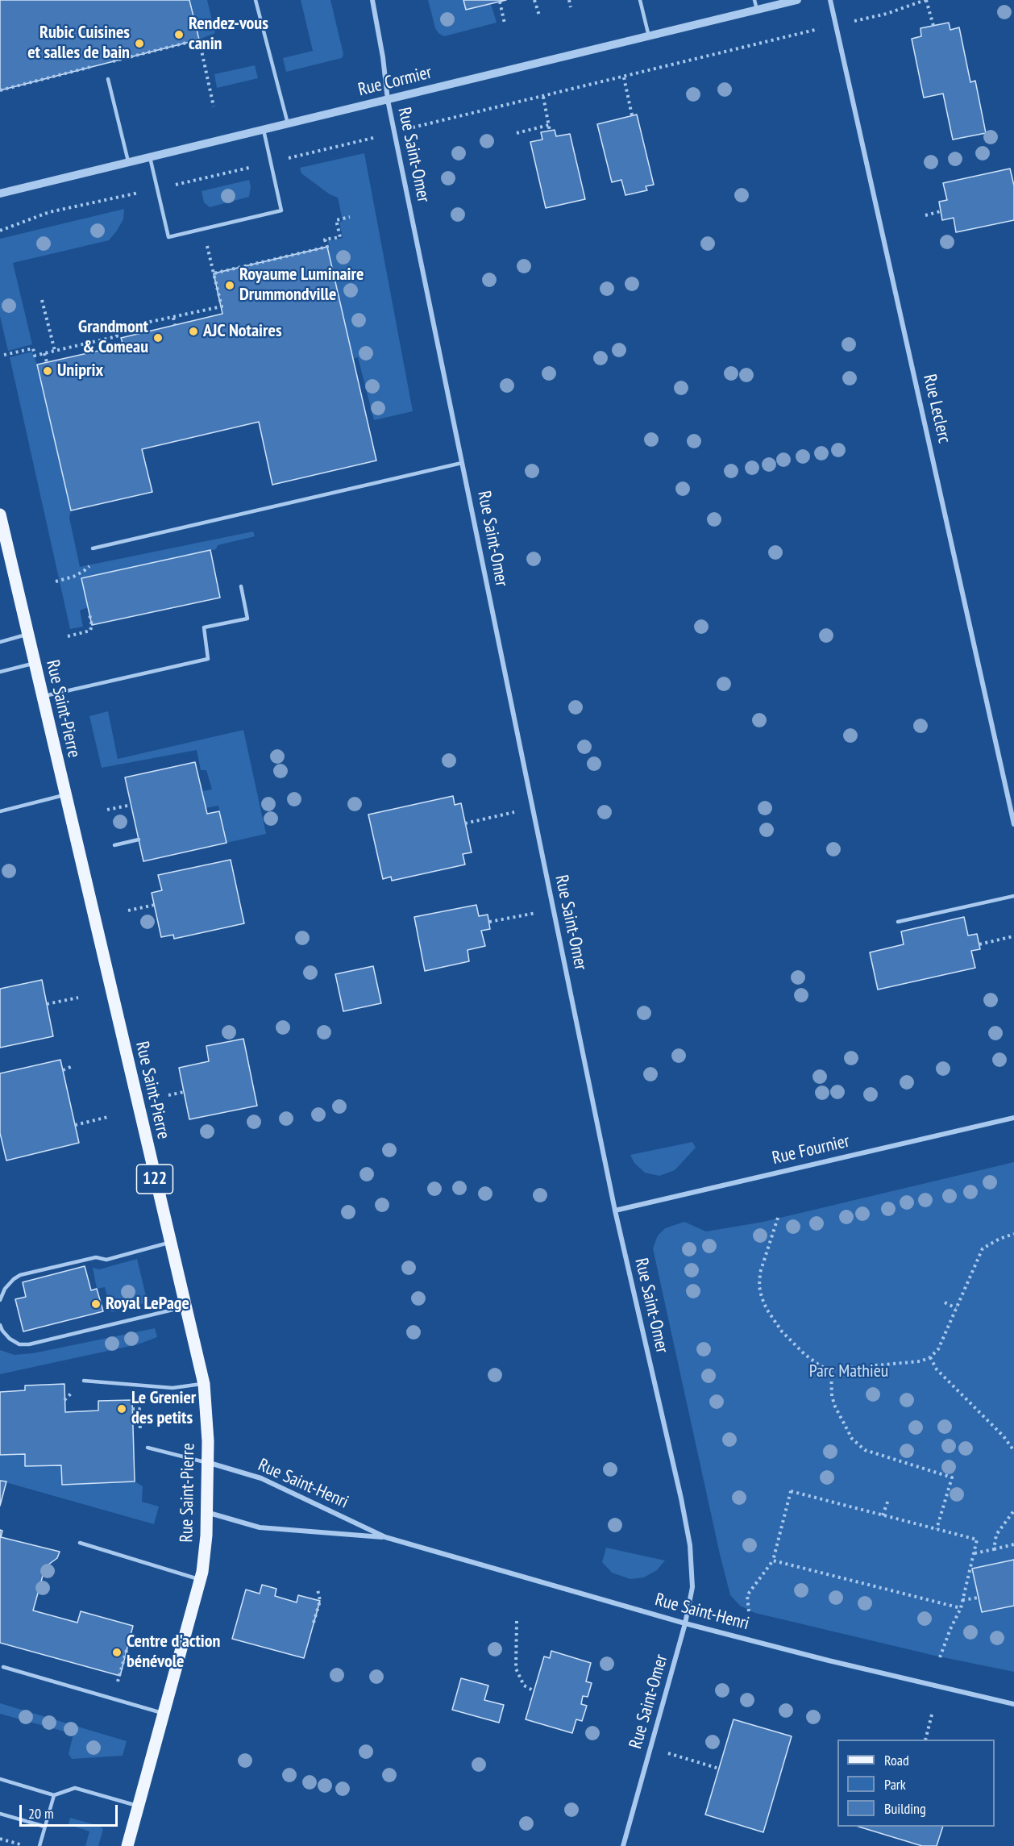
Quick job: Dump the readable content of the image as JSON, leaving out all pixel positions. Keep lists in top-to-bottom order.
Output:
{
  "streets": {
    "main road": ["Rue Saint-Pierre", "122"],
    "street": [
      "Rue Cormier",
      "Rue Saint-Omer",
      "Rue Leclerc",
      "Rue Fournier",
      "Rue Saint-Henri"
    ]
  },
  "crossings": [
    ["Rue Cormier", "Rue Saint-Omer"],
    ["Rue Saint-Omer", "Rue Fournier"],
    ["Rue Saint-Omer", "Rue Saint-Henri"],
    ["Rue Saint-Pierre", "Rue Saint-Henri"]
  ],
  "parks": ["Parc Mathieu"],
  "places": [
    "Rendez-vous canin",
    "Rubic Cuisines et salles de bain",
    "Royaume Luminaire Drummondville",
    "AJC Notaires",
    "Grandmont & Comeau",
    "Uniprix",
    "Royal LePage",
    "Le Grenier des petits",
    "Centre d'action bénévole"
  ],
  "legend": ["Road", "Park", "Building"],
  "scale_bar": "20 m"
}
